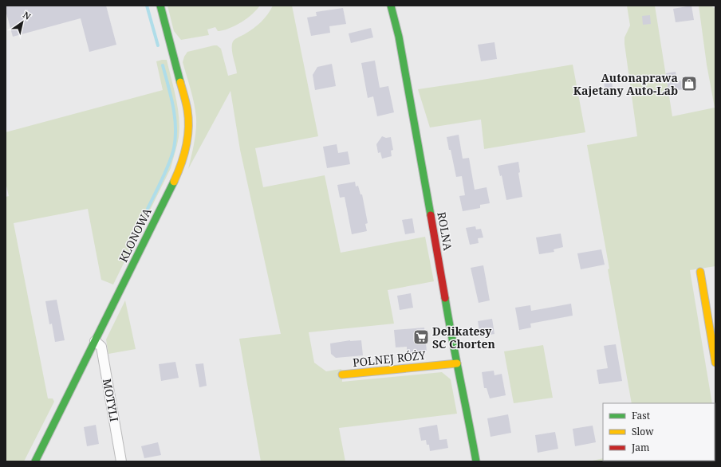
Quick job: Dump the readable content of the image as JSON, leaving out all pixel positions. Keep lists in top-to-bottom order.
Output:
{
  "streets": {
    "street": [
      "ROLNA",
      "KLONOWA",
      "POLNEJ RÓŻY",
      "MOTYLI"
    ]
  },
  "crossings": [
    ["ROLNA", "POLNEJ RÓŻY"],
    ["KLONOWA", "MOTYLI"]
  ],
  "places": {
    "shop": ["Autonaprawa Kajetany Auto-Lab"],
    "supermarket": ["Delikatesy SC Chorten"]
  },
  "legend": ["Fast", "Slow", "Jam"],
  "north": "top right"
}
